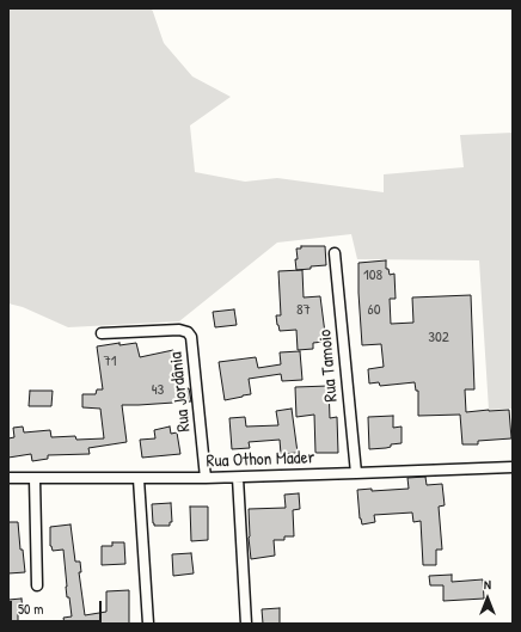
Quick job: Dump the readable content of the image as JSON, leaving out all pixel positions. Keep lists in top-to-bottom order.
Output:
{
  "streets": {
    "street": ["Rua Tamoio", "Rua Jordânia", "Rua Othon Mader"]
  },
  "crossings": [
    ["Rua Tamoio", "Rua Othon Mader"],
    ["Rua Jordânia", "Rua Othon Mader"]
  ],
  "house_numbers": [
    "108",
    "87",
    "60",
    "302",
    "71",
    "43"
  ],
  "scale_bar": "50 m",
  "north": "top"
}
